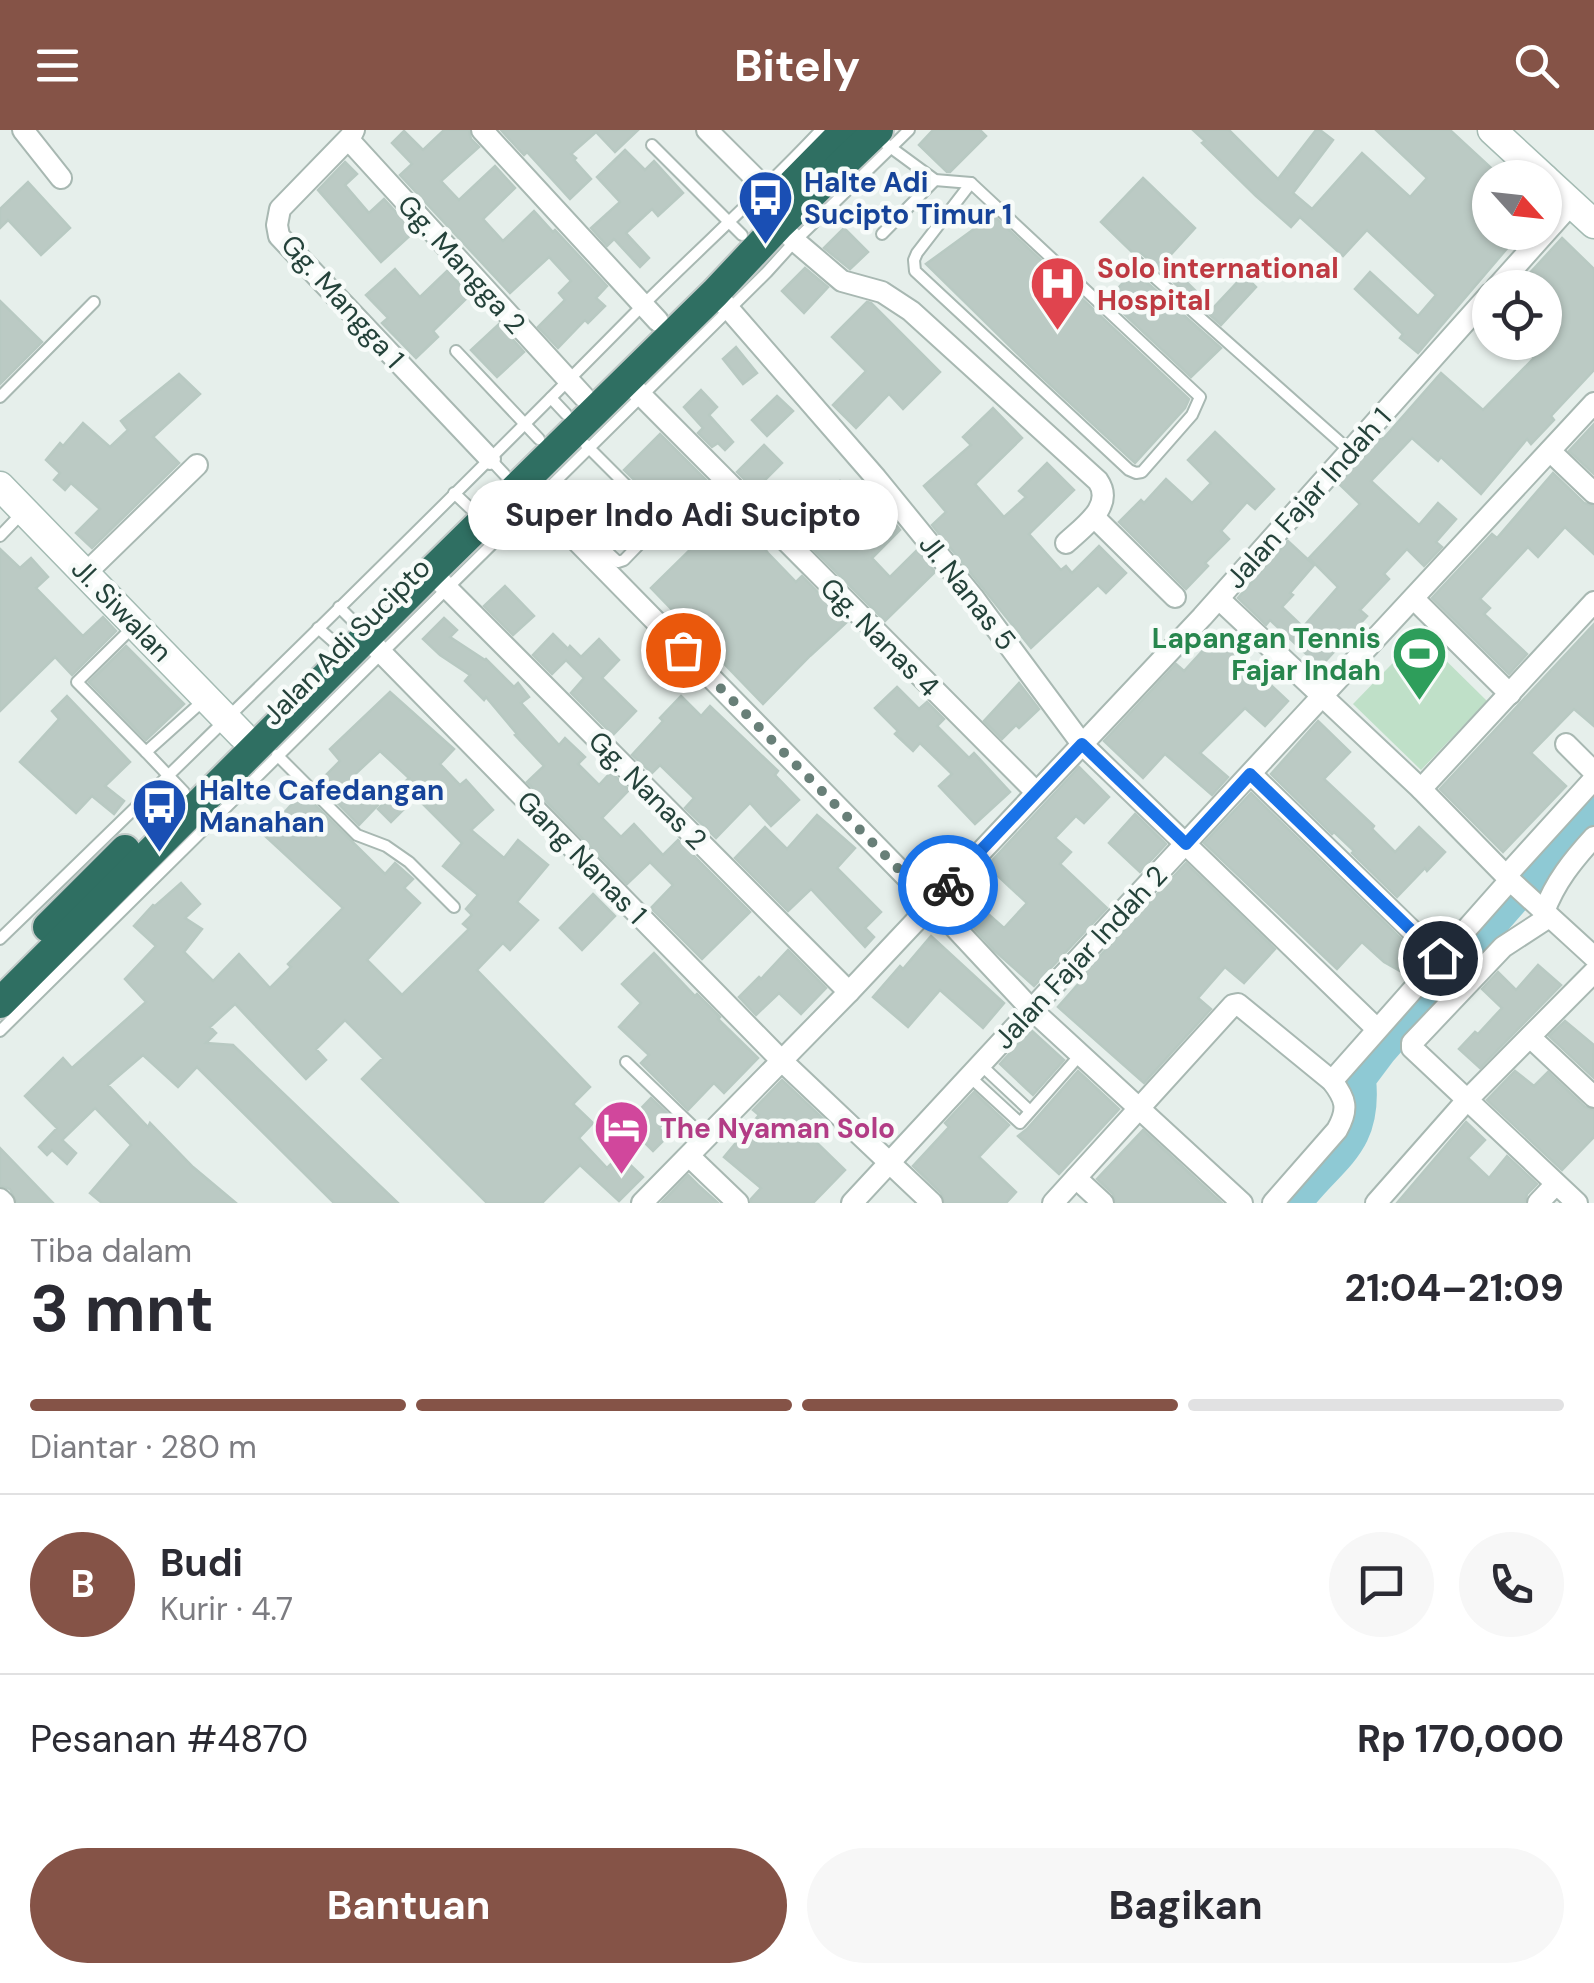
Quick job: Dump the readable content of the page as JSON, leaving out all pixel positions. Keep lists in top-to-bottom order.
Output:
{
  "streets": {
    "highway": ["Jalan Adi Sucipto"],
    "street": [
      "Gg. Mangga 2",
      "Gg. Mangga 1",
      "Jalan Fajar Indah 1",
      "Jl. Nanas 5",
      "Jl. Siwalan",
      "Gg. Nanas 4",
      "Gg. Nanas 2",
      "Gang Nanas 1",
      "Jalan Fajar Indah 2"
    ]
  },
  "crossings": [
    ["Gg. Mangga 2", "Gg. Mangga 1"],
    ["Gg. Mangga 2", "Jalan Adi Sucipto"],
    ["Gg. Mangga 1", "Jalan Fajar Indah 1"],
    ["Gg. Mangga 1", "Jalan Adi Sucipto"],
    ["Gg. Mangga 1", "Jalan Fajar Indah 2"],
    ["Jalan Fajar Indah 1", "Jl. Nanas 5"],
    ["Jalan Fajar Indah 1", "Gg. Nanas 4"],
    ["Jalan Fajar Indah 1", "Gg. Nanas 2"],
    ["Jalan Fajar Indah 1", "Gang Nanas 1"],
    ["Jl. Nanas 5", "Jalan Adi Sucipto"],
    ["Jl. Nanas 5", "Jalan Fajar Indah 2"],
    ["Jl. Siwalan", "Jalan Adi Sucipto"],
    ["Gg. Nanas 4", "Jalan Adi Sucipto"],
    ["Jalan Adi Sucipto", "Gg. Nanas 2"],
    ["Jalan Adi Sucipto", "Gang Nanas 1"],
    ["Gang Nanas 1", "Jalan Fajar Indah 2"]
  ],
  "places": {
    "bus stop": ["Halte Adi Sucipto Timur 1", "Halte Cafedangan Manahan"],
    "hospital": ["Solo international Hospital"],
    "other": ["Super Indo Adi Sucipto"],
    "sports": ["Lapangan Tennis Fajar Indah"],
    "hotel": ["The Nyaman Solo"]
  },
  "north": "bottom right",
  "page": {
    "header": "Bitely",
    "bubble": "Super Indo Adi Sucipto",
    "heading": ["3 mnt", "Tiba dalam", "21:04–21:09"],
    "panel": [
      "Budi",
      "Kurir · 4.7",
      "Pesanan #4870",
      "Rp 170,000"
    ],
    "bar": "Diantar · 280 m",
    "round": "B",
    "buttons": ["Bantuan", "Bagikan"]
  }
}
